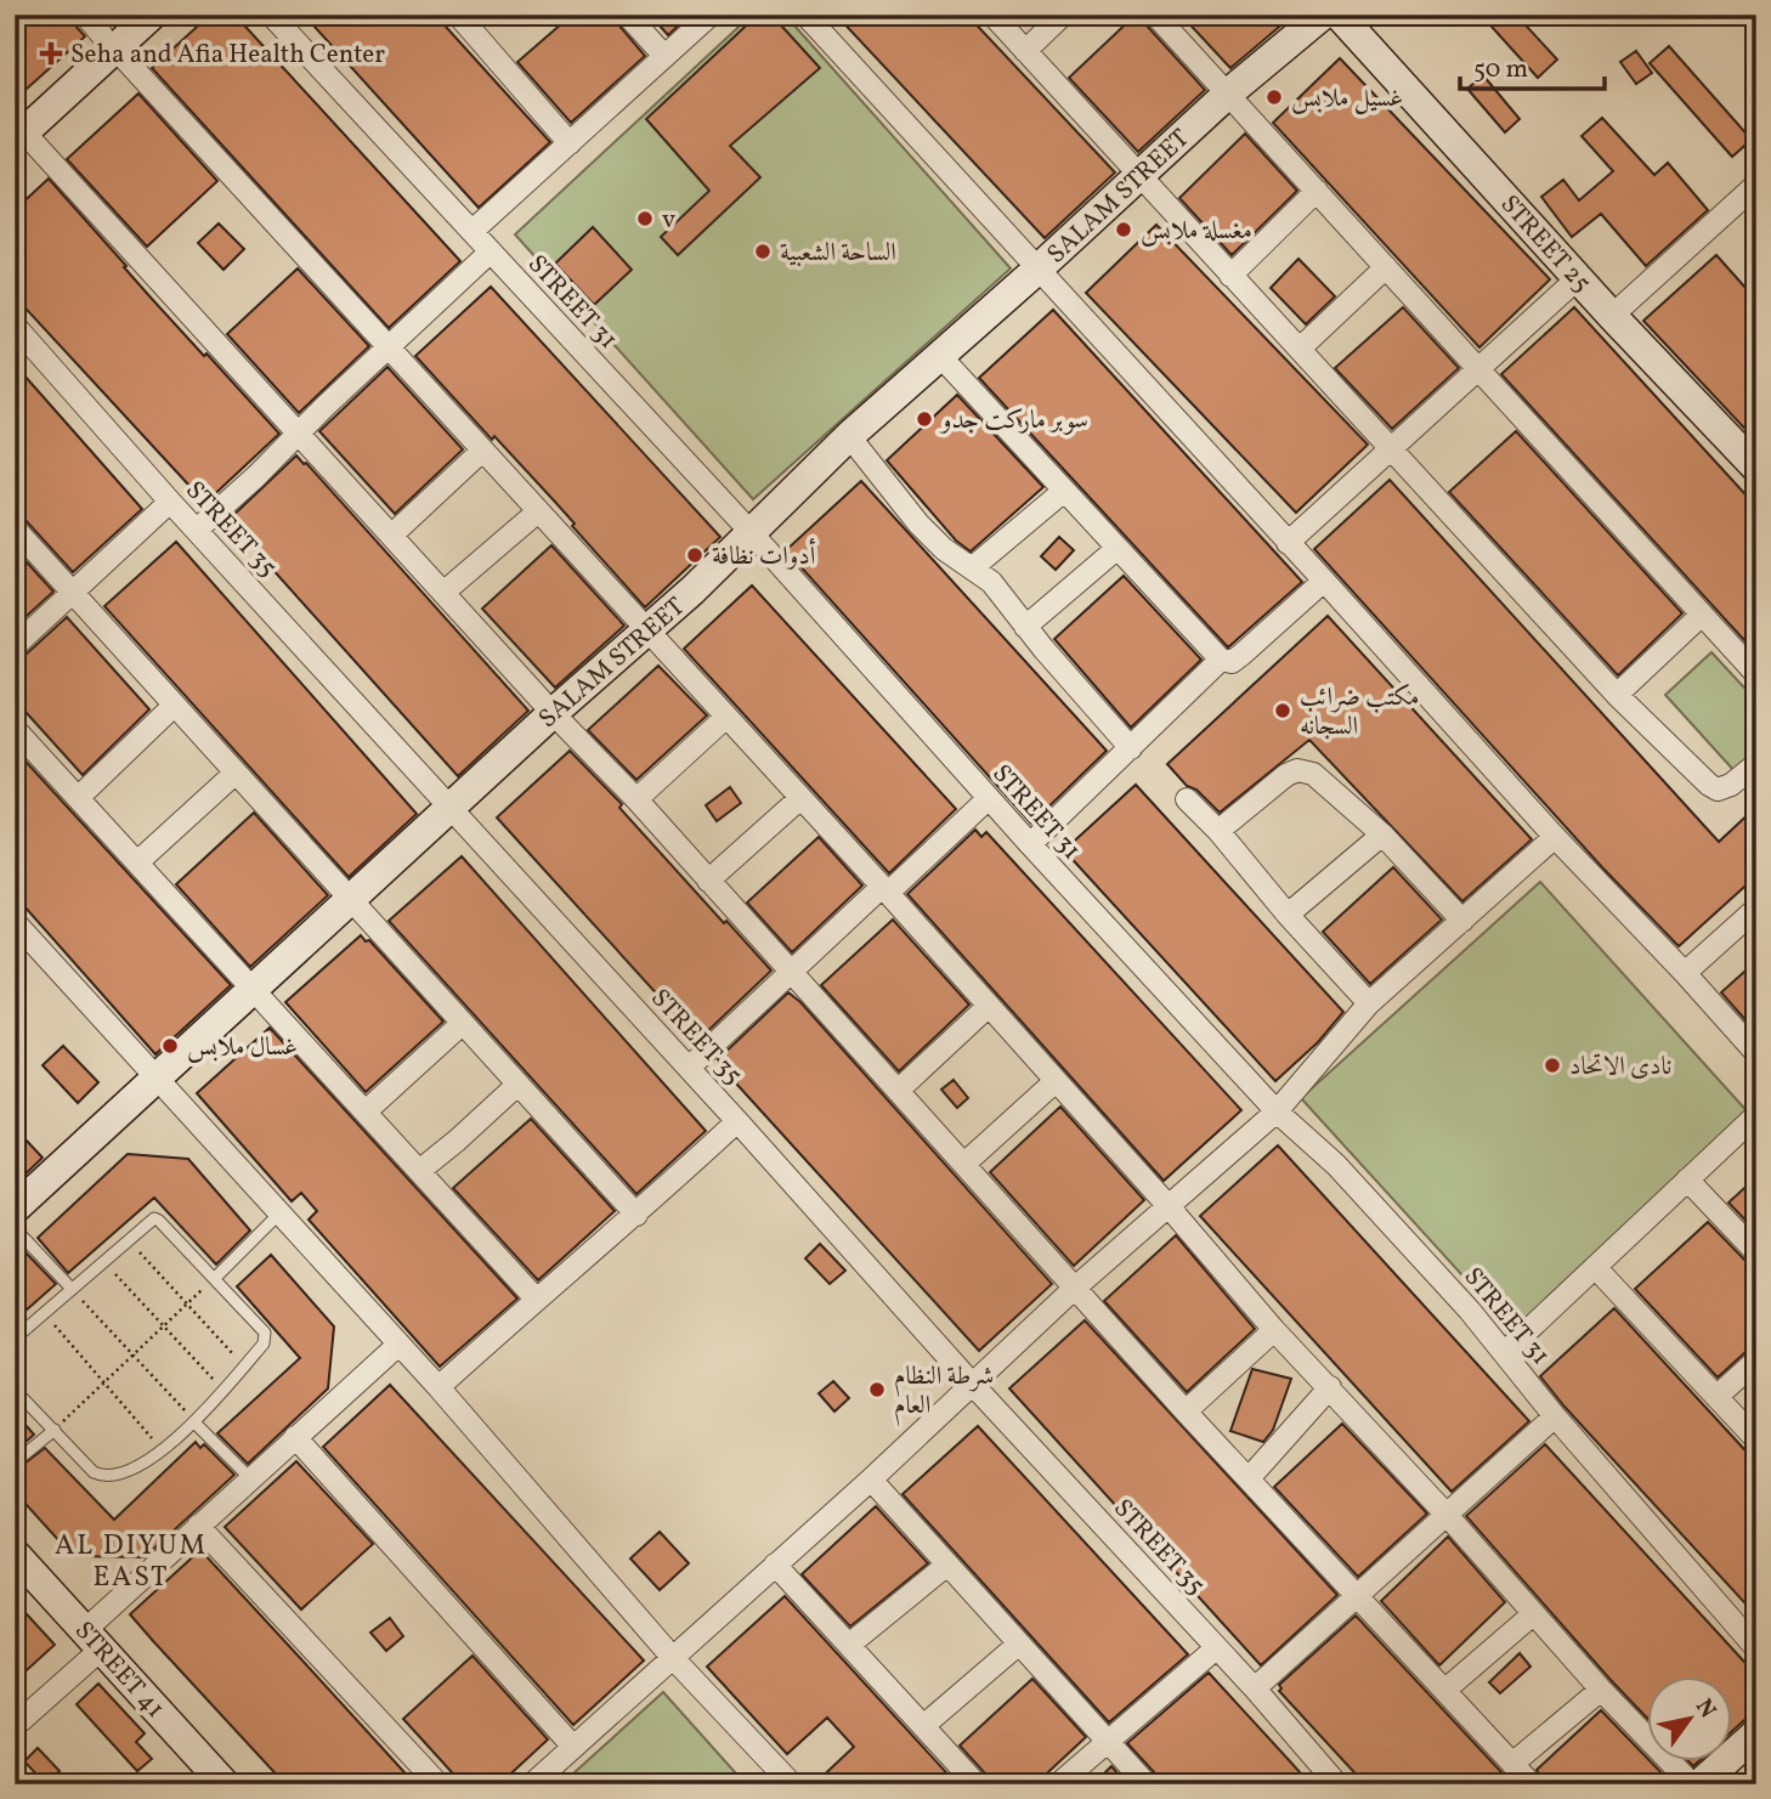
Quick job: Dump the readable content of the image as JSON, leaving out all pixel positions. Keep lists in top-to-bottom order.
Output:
{
  "streets": {
    "street": [
      "SALAM STREET",
      "STREET 25",
      "STREET 31",
      "STREET 35",
      "STREET 41"
    ]
  },
  "crossings": [
    ["SALAM STREET", "STREET 31"],
    ["SALAM STREET", "STREET 35"]
  ],
  "districts": ["AL DIYUM EAST"],
  "places": {
    "health": ["Seha and Afia Health Center"],
    "other": [
      "غسيل ملابس",
      "v",
      "مغسلة ملابس",
      "الساحة الشعبية",
      "سوبر ماركت جدو",
      "أدوات نظافة",
      "مكتب ضرائب السجانه",
      "غسال ملابس",
      "نادى الاتحاد",
      "شرطة النظام العام"
    ]
  },
  "scale_bar": "50 m",
  "north": "top right"
}
